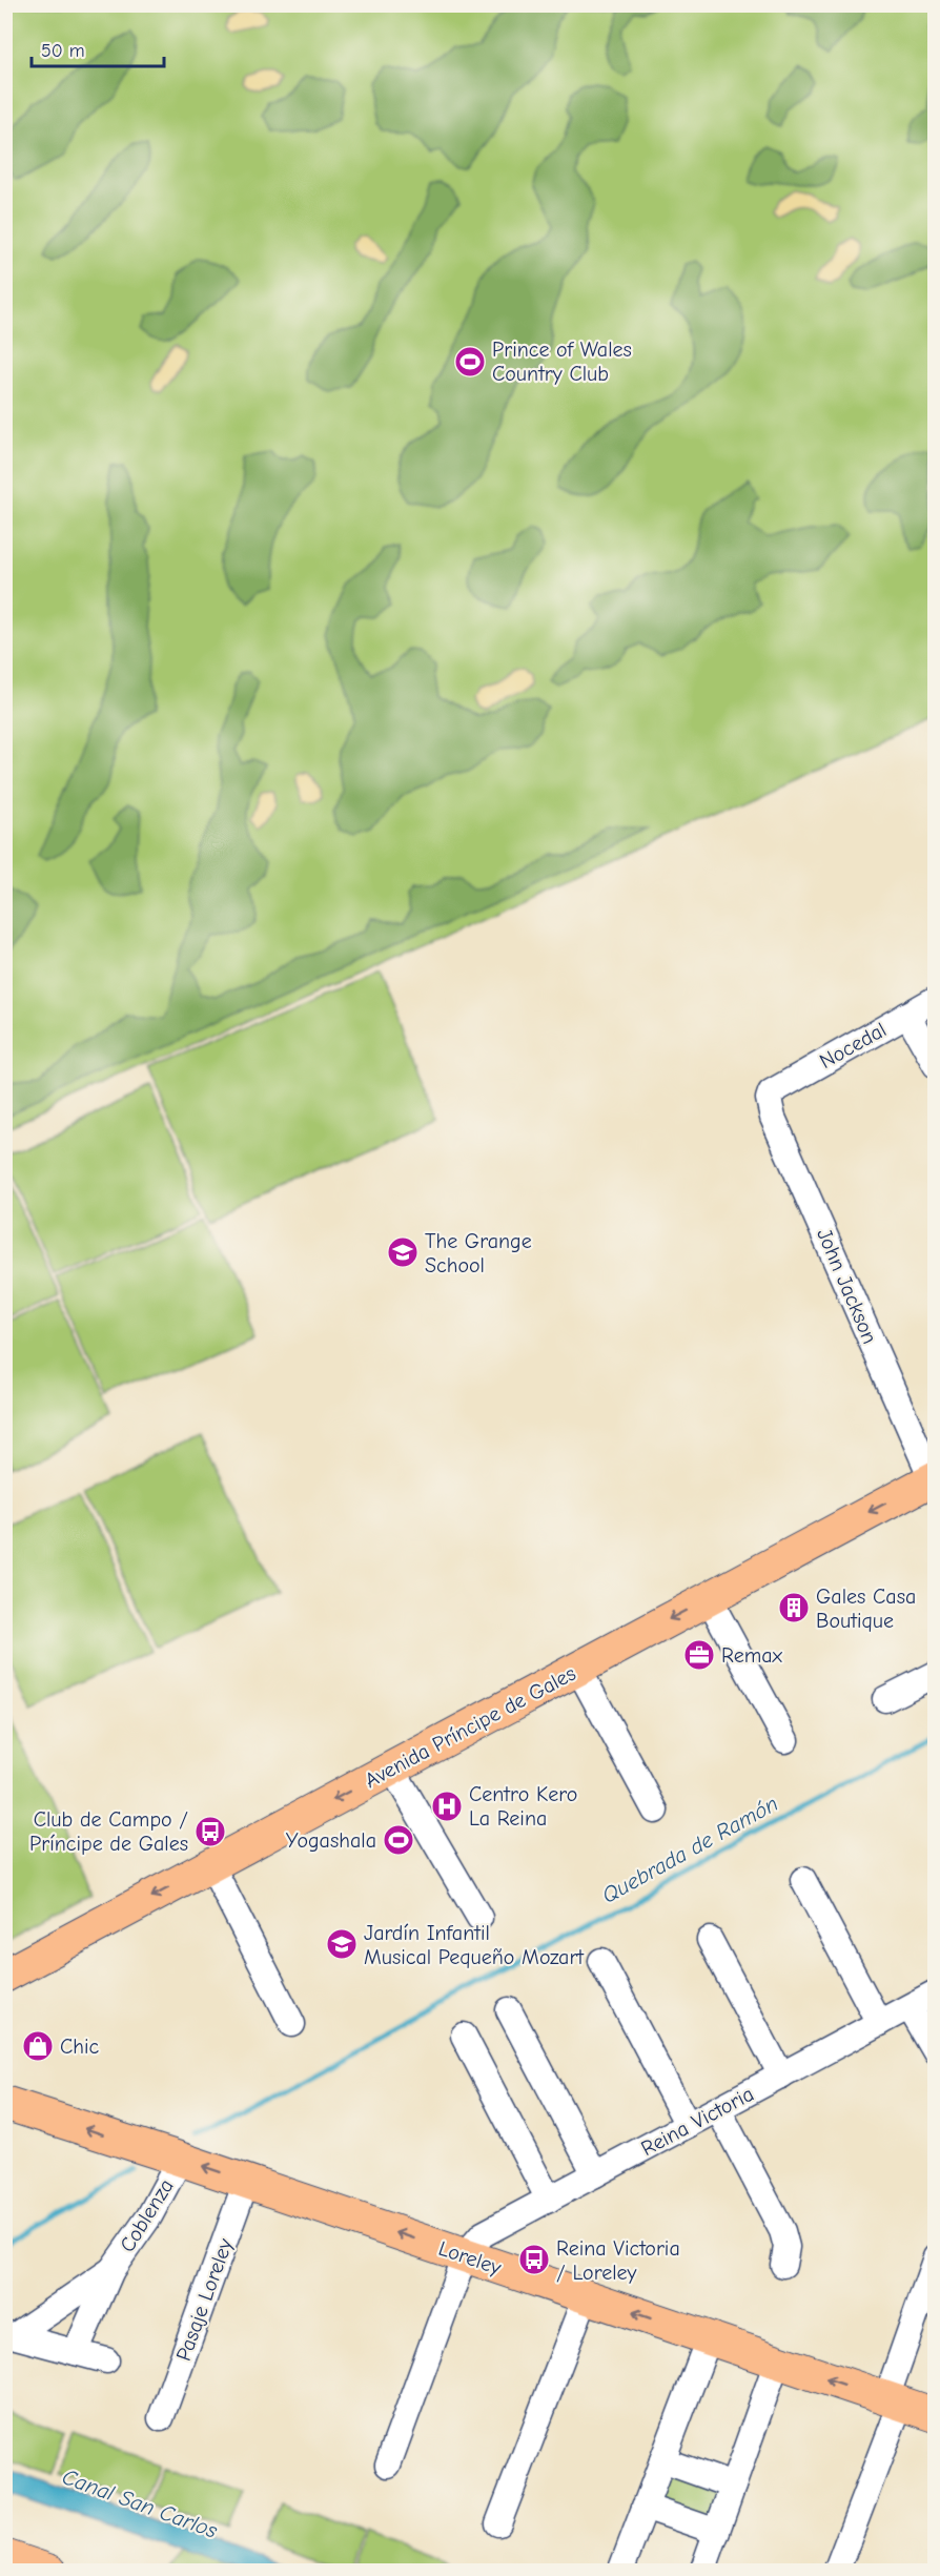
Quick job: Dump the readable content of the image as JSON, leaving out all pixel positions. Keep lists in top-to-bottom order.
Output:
{
  "streets": {
    "main road": ["Avenida Príncipe de Gales", "Loreley"],
    "street": [
      "Nocedal",
      "John Jackson",
      "Reina Victoria",
      "Coblenza",
      "Pasaje Loreley"
    ]
  },
  "crossings": [
    ["Nocedal", "John Jackson"],
    ["John Jackson", "Avenida Príncipe de Gales"],
    ["Reina Victoria", "Loreley"],
    ["Coblenza", "Loreley"],
    ["Loreley", "Pasaje Loreley"]
  ],
  "one_way": ["Avenida Príncipe de Gales", "Loreley"],
  "water": ["Quebrada de Ramón", "Canal San Carlos"],
  "places": {
    "sports": ["Prince of Wales Country Club", "Yogashala"],
    "school or university": ["The Grange School", "Jardín Infantil Musical Pequeño Mozart"],
    "building": ["Gales Casa Boutique"],
    "office": ["Remax"],
    "hospital": ["Centro Kero La Reina"],
    "bus stop": ["Club de Campo / Príncipe de Gales", "Reina Victoria / Loreley"],
    "shop": ["Chic"]
  },
  "scale_bar": "50 m"
}
